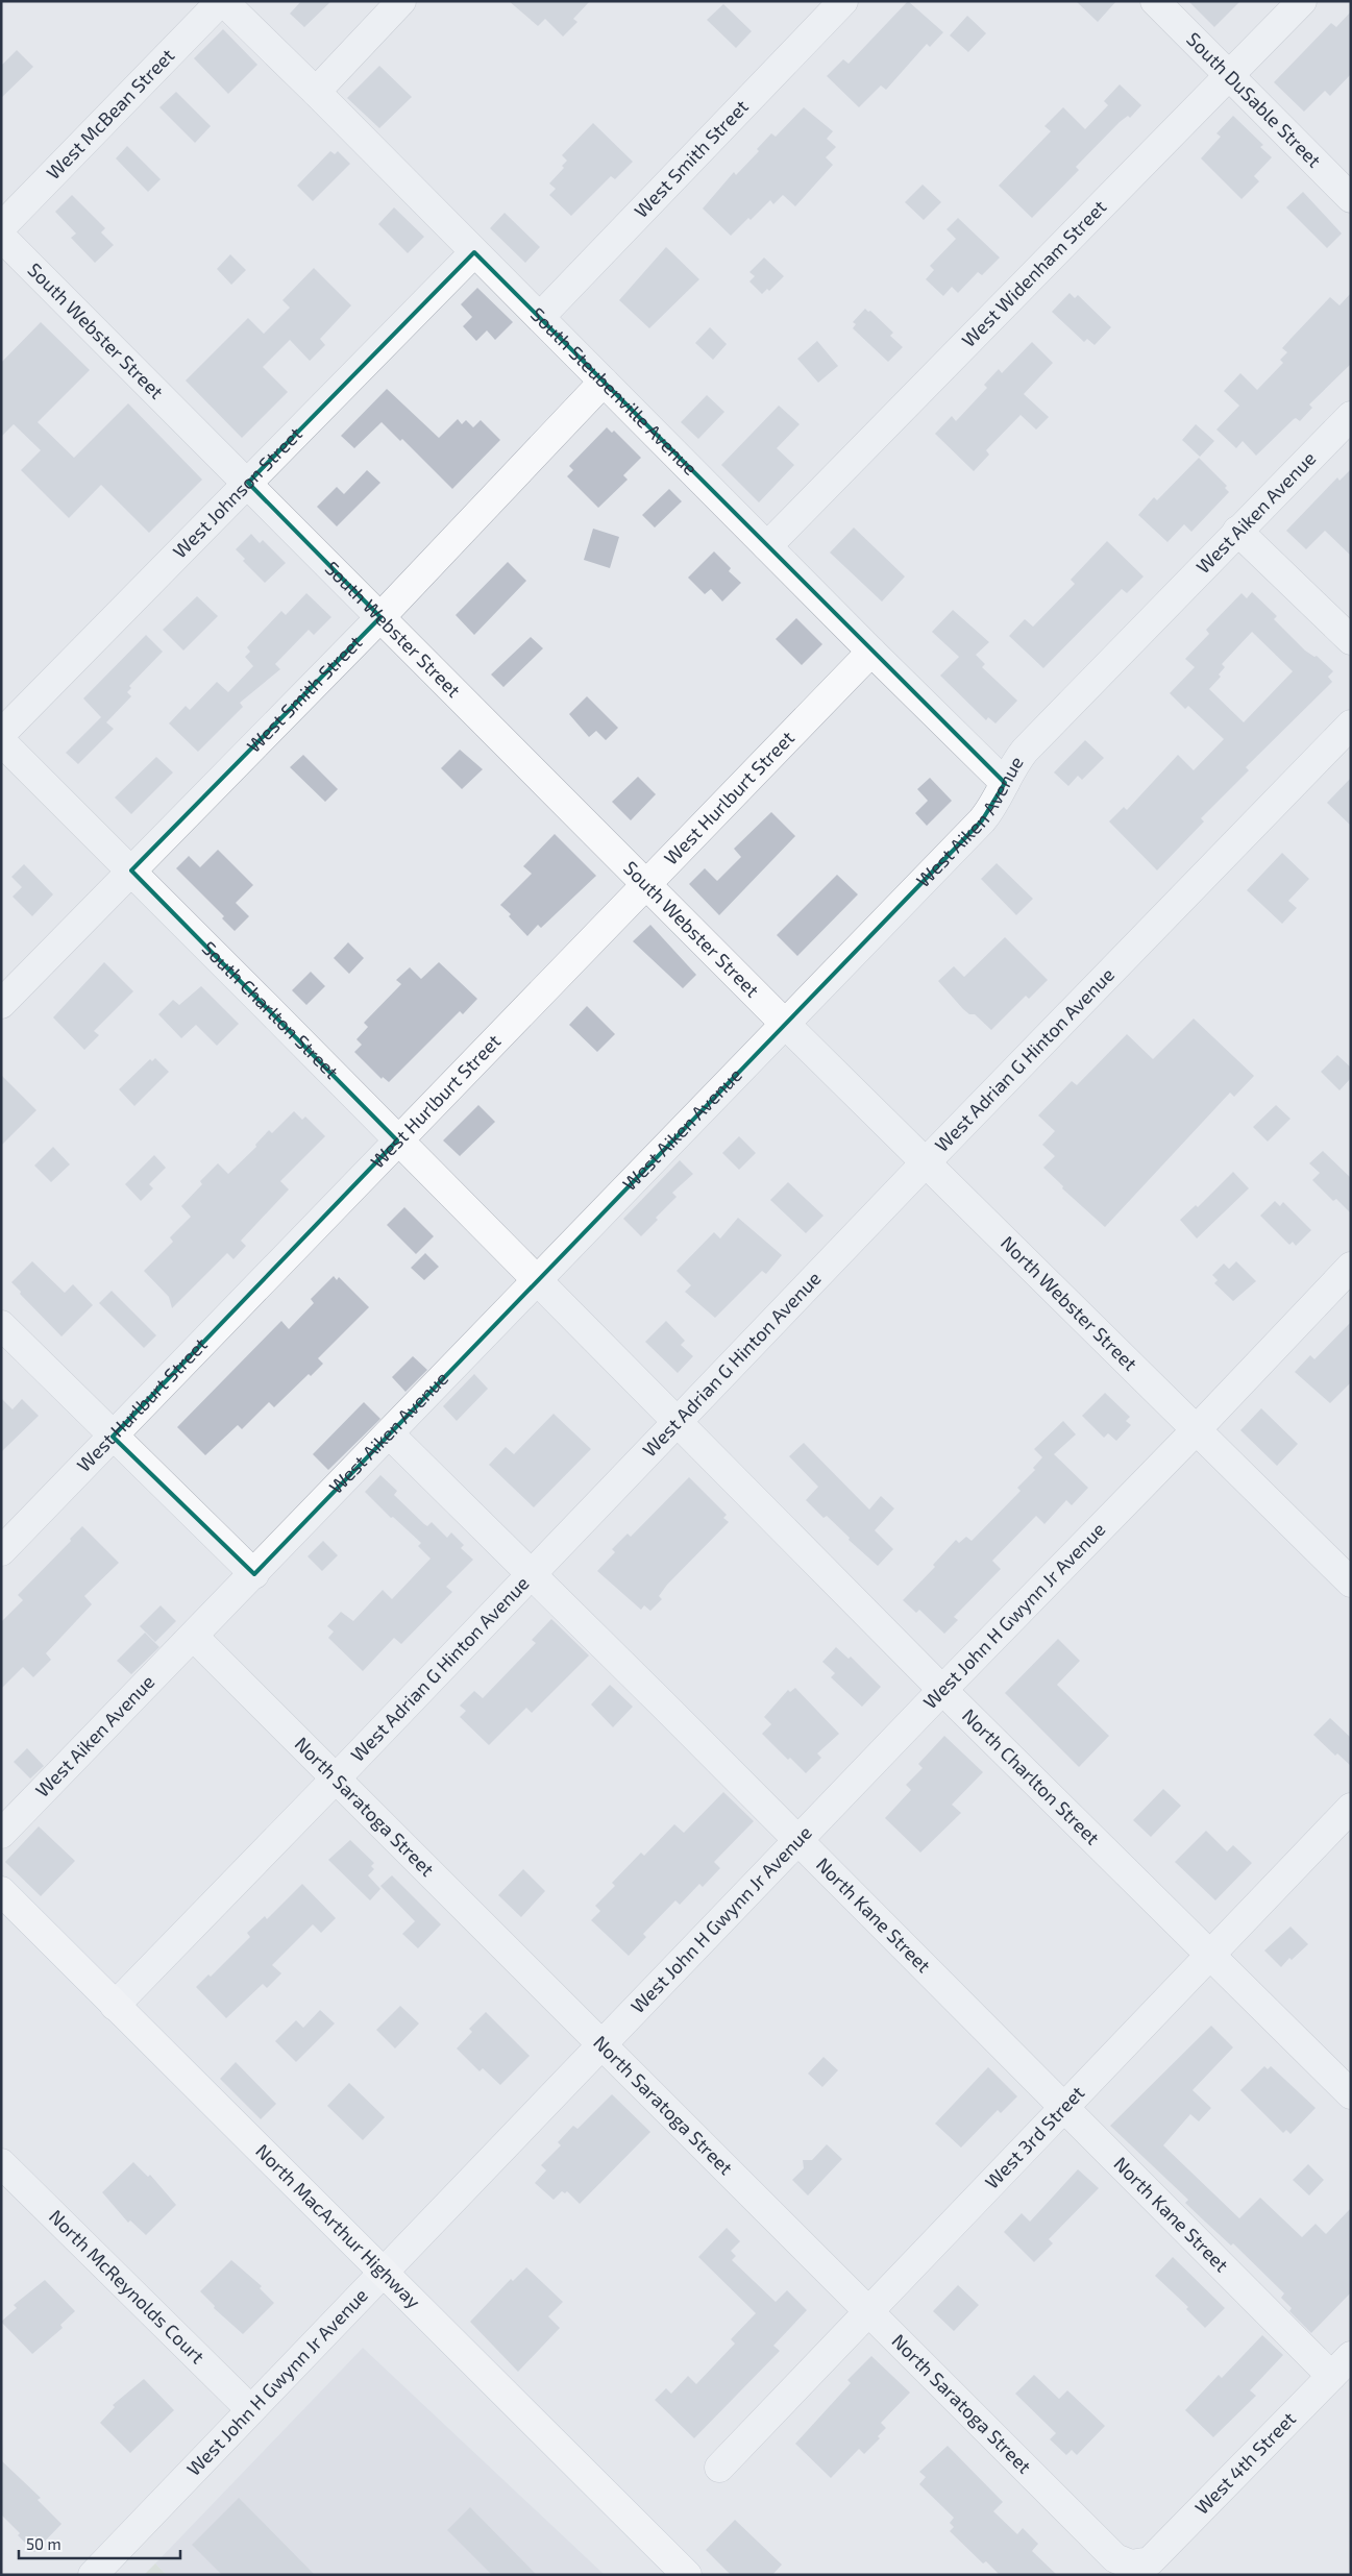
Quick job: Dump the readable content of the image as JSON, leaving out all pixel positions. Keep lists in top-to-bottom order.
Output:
{
  "streets": {
    "main road": ["North MacArthur Highway"],
    "street": [
      "South DuSable Street",
      "West McBean Street",
      "West Smith Street",
      "West Widenham Street",
      "South Webster Street",
      "South Steubenville Avenue",
      "West Johnson Street",
      "West Aiken Avenue",
      "West Hurlburt Street",
      "South Charlton Street",
      "West Adrian G Hinton Avenue",
      "North Webster Street",
      "West John H Gwynn Jr Avenue",
      "North Charlton Street",
      "North Saratoga Street",
      "North Kane Street",
      "West 3rd Street",
      "North McReynolds Court",
      "West 4th Street"
    ]
  },
  "crossings": [
    ["South DuSable Street", "West Widenham Street"],
    ["West McBean Street", "South Steubenville Avenue"],
    ["West Smith Street", "South Webster Street"],
    ["West Smith Street", "South Steubenville Avenue"],
    ["West Smith Street", "South Charlton Street"],
    ["West Widenham Street", "South Steubenville Avenue"],
    ["South Webster Street", "West Johnson Street"],
    ["South Webster Street", "West Aiken Avenue"],
    ["South Webster Street", "West Hurlburt Street"],
    ["South Webster Street", "North Webster Street"],
    ["South Steubenville Avenue", "West Johnson Street"],
    ["South Steubenville Avenue", "West Aiken Avenue"],
    ["South Steubenville Avenue", "West Hurlburt Street"],
    ["West Aiken Avenue", "South Charlton Street"],
    ["West Aiken Avenue", "North Webster Street"],
    ["West Aiken Avenue", "North Charlton Street"],
    ["West Aiken Avenue", "North Saratoga Street"],
    ["West Aiken Avenue", "North Kane Street"],
    ["West Hurlburt Street", "South Charlton Street"],
    ["South Charlton Street", "North Charlton Street"],
    ["West Adrian G Hinton Avenue", "North Webster Street"],
    ["West Adrian G Hinton Avenue", "North Charlton Street"],
    ["West Adrian G Hinton Avenue", "North Saratoga Street"],
    ["West Adrian G Hinton Avenue", "North Kane Street"],
    ["West Adrian G Hinton Avenue", "North MacArthur Highway"],
    ["North Webster Street", "West John H Gwynn Jr Avenue"],
    ["West John H Gwynn Jr Avenue", "North Charlton Street"],
    ["West John H Gwynn Jr Avenue", "North Saratoga Street"],
    ["West John H Gwynn Jr Avenue", "North Kane Street"],
    ["West John H Gwynn Jr Avenue", "North MacArthur Highway"],
    ["West John H Gwynn Jr Avenue", "North McReynolds Court"],
    ["North Charlton Street", "West 3rd Street"],
    ["North Saratoga Street", "West 3rd Street"],
    ["North Saratoga Street", "West 4th Street"],
    ["North Kane Street", "West 3rd Street"],
    ["North Kane Street", "West 4th Street"]
  ],
  "scale_bar": "50 m"
}
